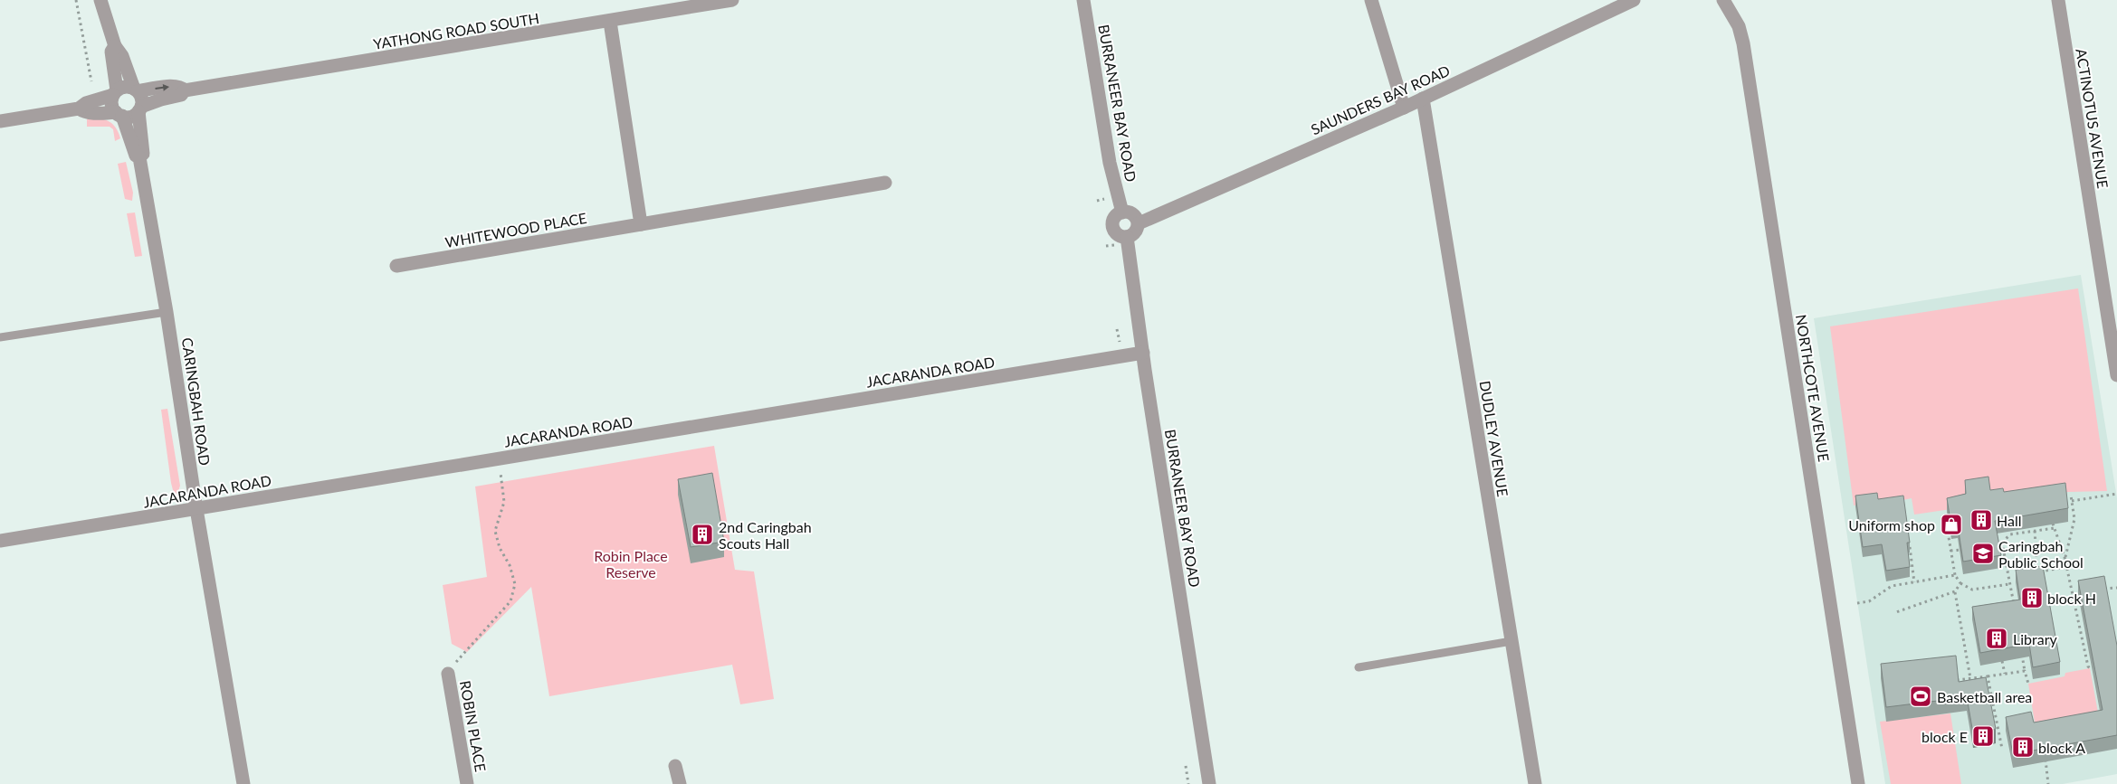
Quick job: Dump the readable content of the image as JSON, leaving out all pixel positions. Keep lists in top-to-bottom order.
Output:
{
  "streets": {
    "street": [
      "YATHONG ROAD SOUTH",
      "SAUNDERS BAY ROAD",
      "BURRANEER BAY ROAD",
      "ACTINOTUS AVENUE",
      "WHITEWOOD PLACE",
      "JACARANDA ROAD",
      "NORTHCOTE AVENUE",
      "CARINGBAH ROAD",
      "DUDLEY AVENUE",
      "ROBIN PLACE"
    ]
  },
  "crossings": [
    ["YATHONG ROAD SOUTH", "CARINGBAH ROAD"],
    ["SAUNDERS BAY ROAD", "BURRANEER BAY ROAD"],
    ["SAUNDERS BAY ROAD", "DUDLEY AVENUE"],
    ["BURRANEER BAY ROAD", "JACARANDA ROAD"],
    ["JACARANDA ROAD", "CARINGBAH ROAD"]
  ],
  "parks": ["Robin Place Reserve"],
  "places": {
    "building": [
      "Hall",
      "2nd Caringbah Scouts Hall",
      "block H",
      "Library",
      "block E",
      "block A"
    ],
    "shop": ["Uniform shop"],
    "school or university": ["Caringbah Public School"],
    "sports": ["Basketball area"]
  }
}
